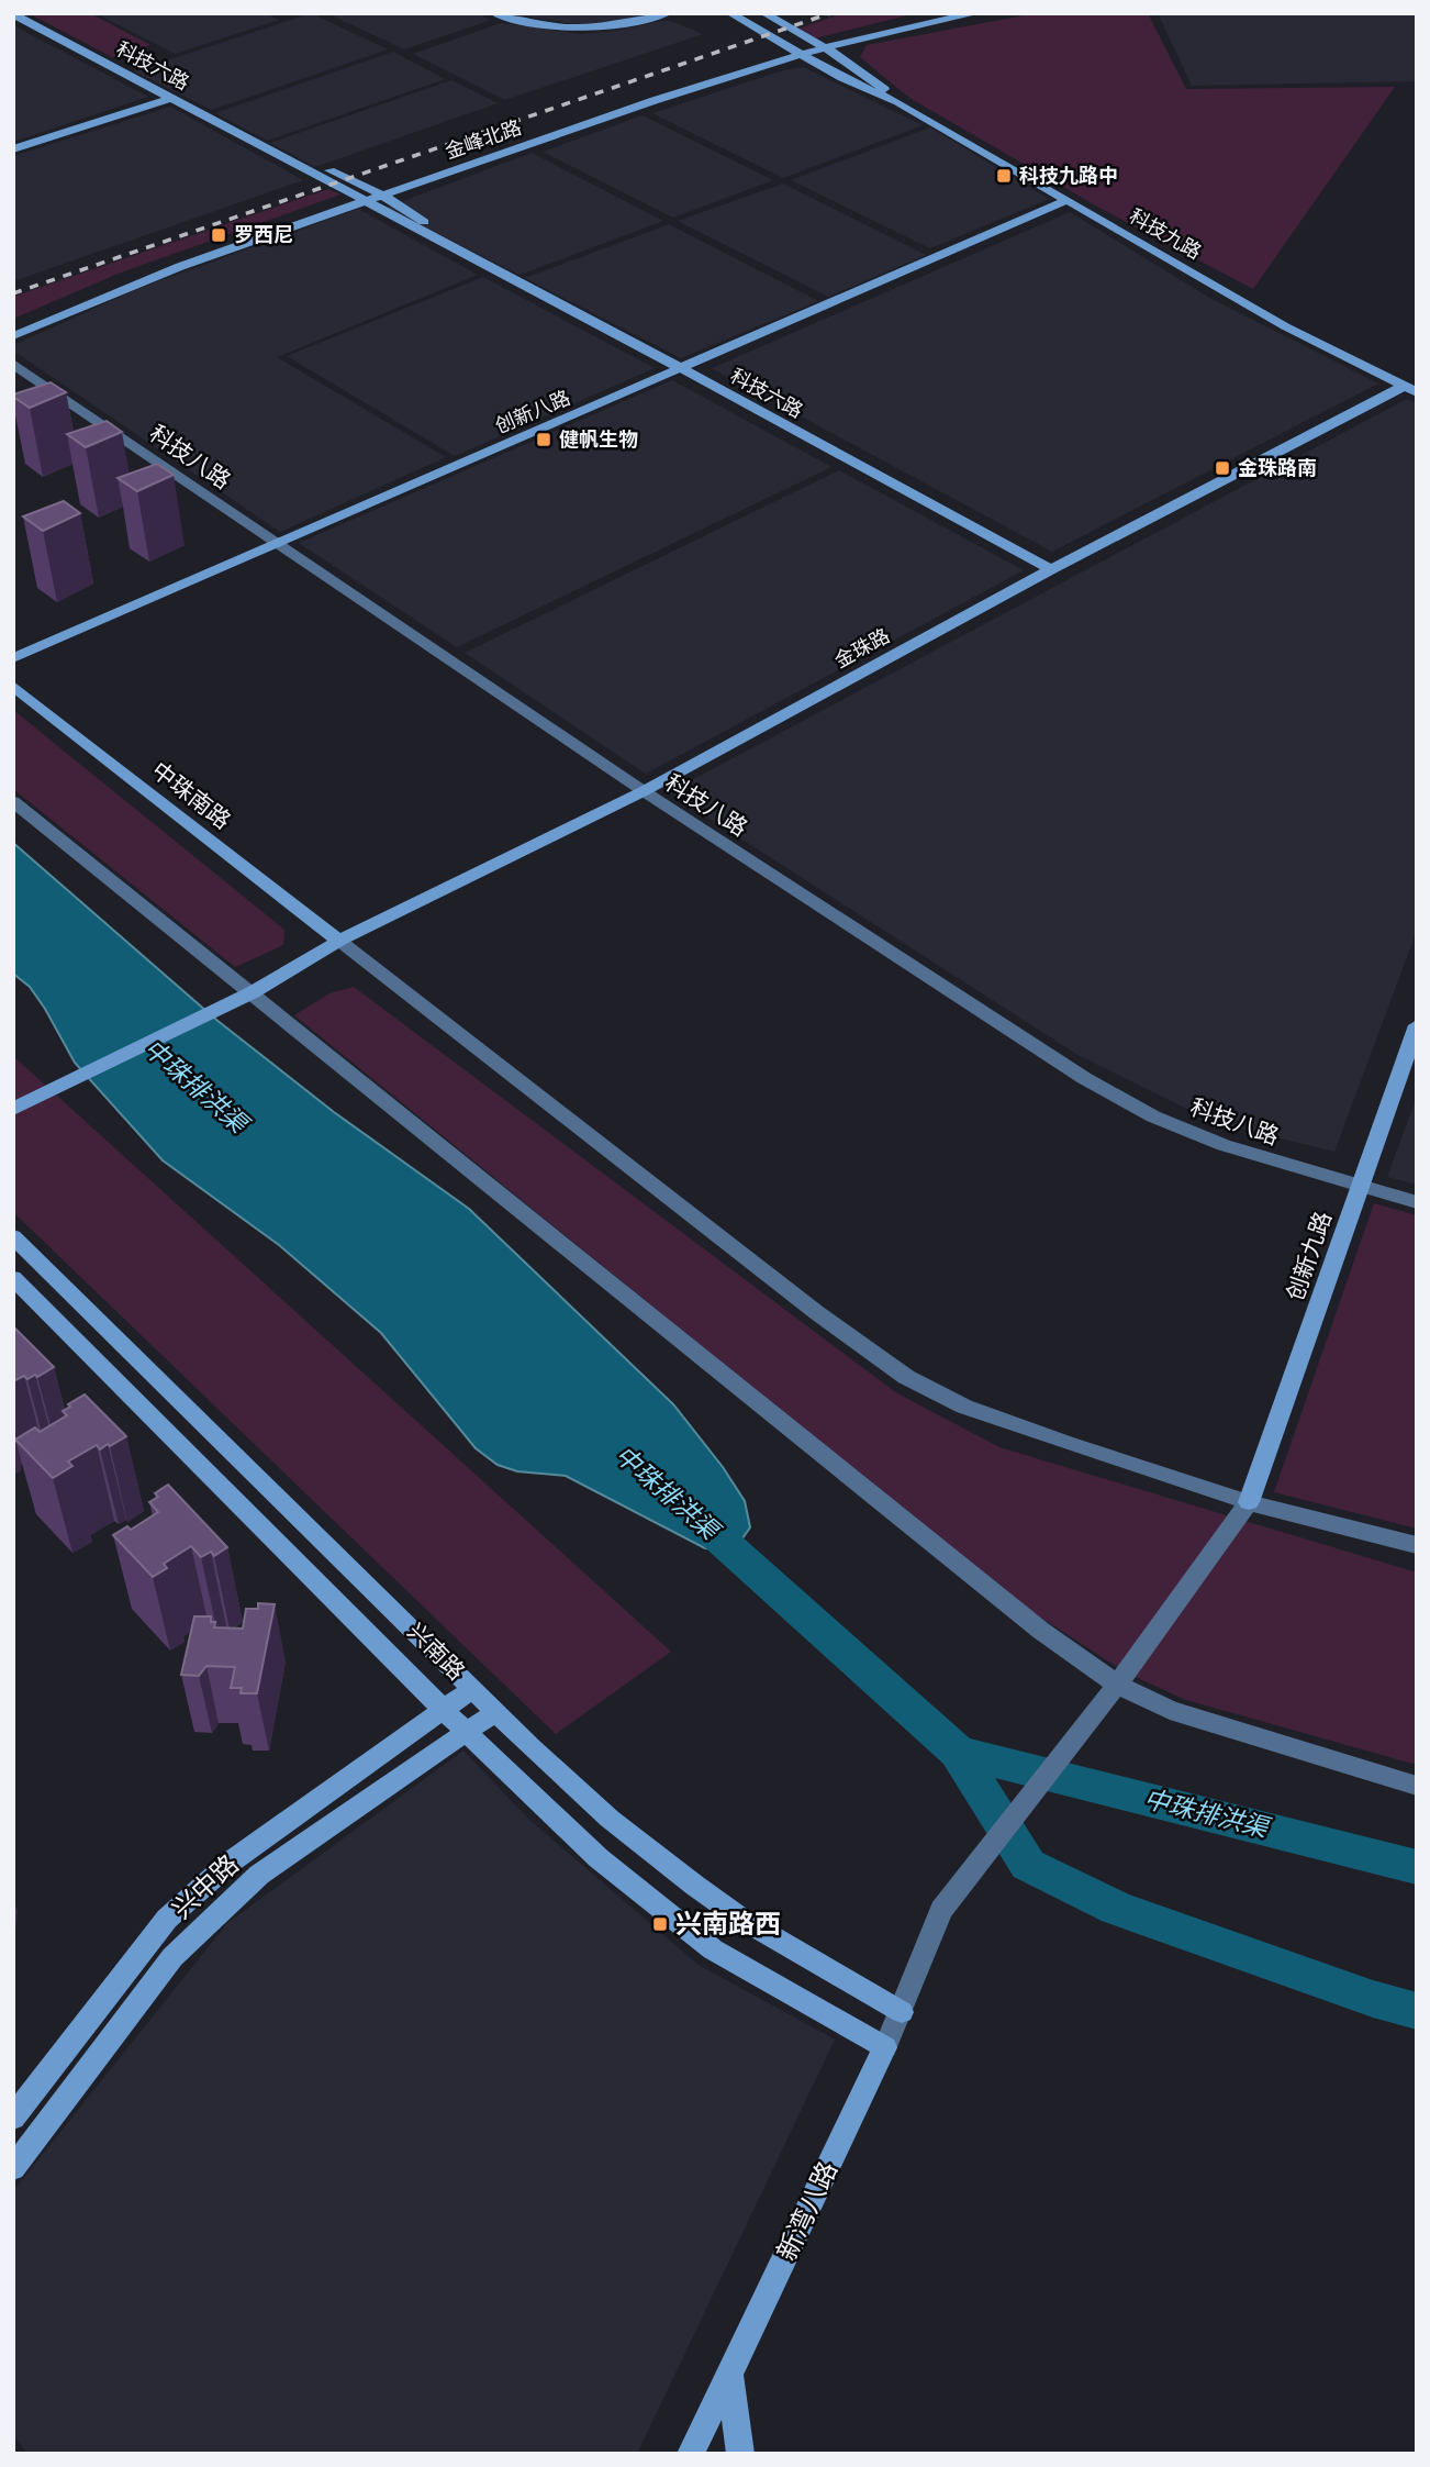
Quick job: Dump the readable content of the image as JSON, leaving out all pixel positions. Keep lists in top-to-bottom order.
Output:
{
  "streets": {
    "street": [
      "科技六路",
      "金峰北路",
      "科技九路",
      "创新八路",
      "科技八路",
      "金珠路",
      "中珠南路",
      "创新九路",
      "兴南路",
      "兴中路",
      "新湾八路"
    ]
  },
  "crossings": [
    ["科技六路", "金峰北路"],
    ["科技六路", "创新八路"],
    ["科技六路", "金珠路"],
    ["金峰北路", "科技九路"],
    ["科技九路", "创新八路"],
    ["科技九路", "金珠路"],
    ["创新八路", "科技八路"],
    ["科技八路", "金珠路"],
    ["科技八路", "创新九路"],
    ["金珠路", "中珠南路"],
    ["兴南路", "兴中路"],
    ["兴南路", "新湾八路"]
  ],
  "water": ["中珠排洪渠"],
  "places": {
    "transit": [
      "科技九路中",
      "罗西尼",
      "健帆生物",
      "金珠路南",
      "兴南路西"
    ]
  }
}
